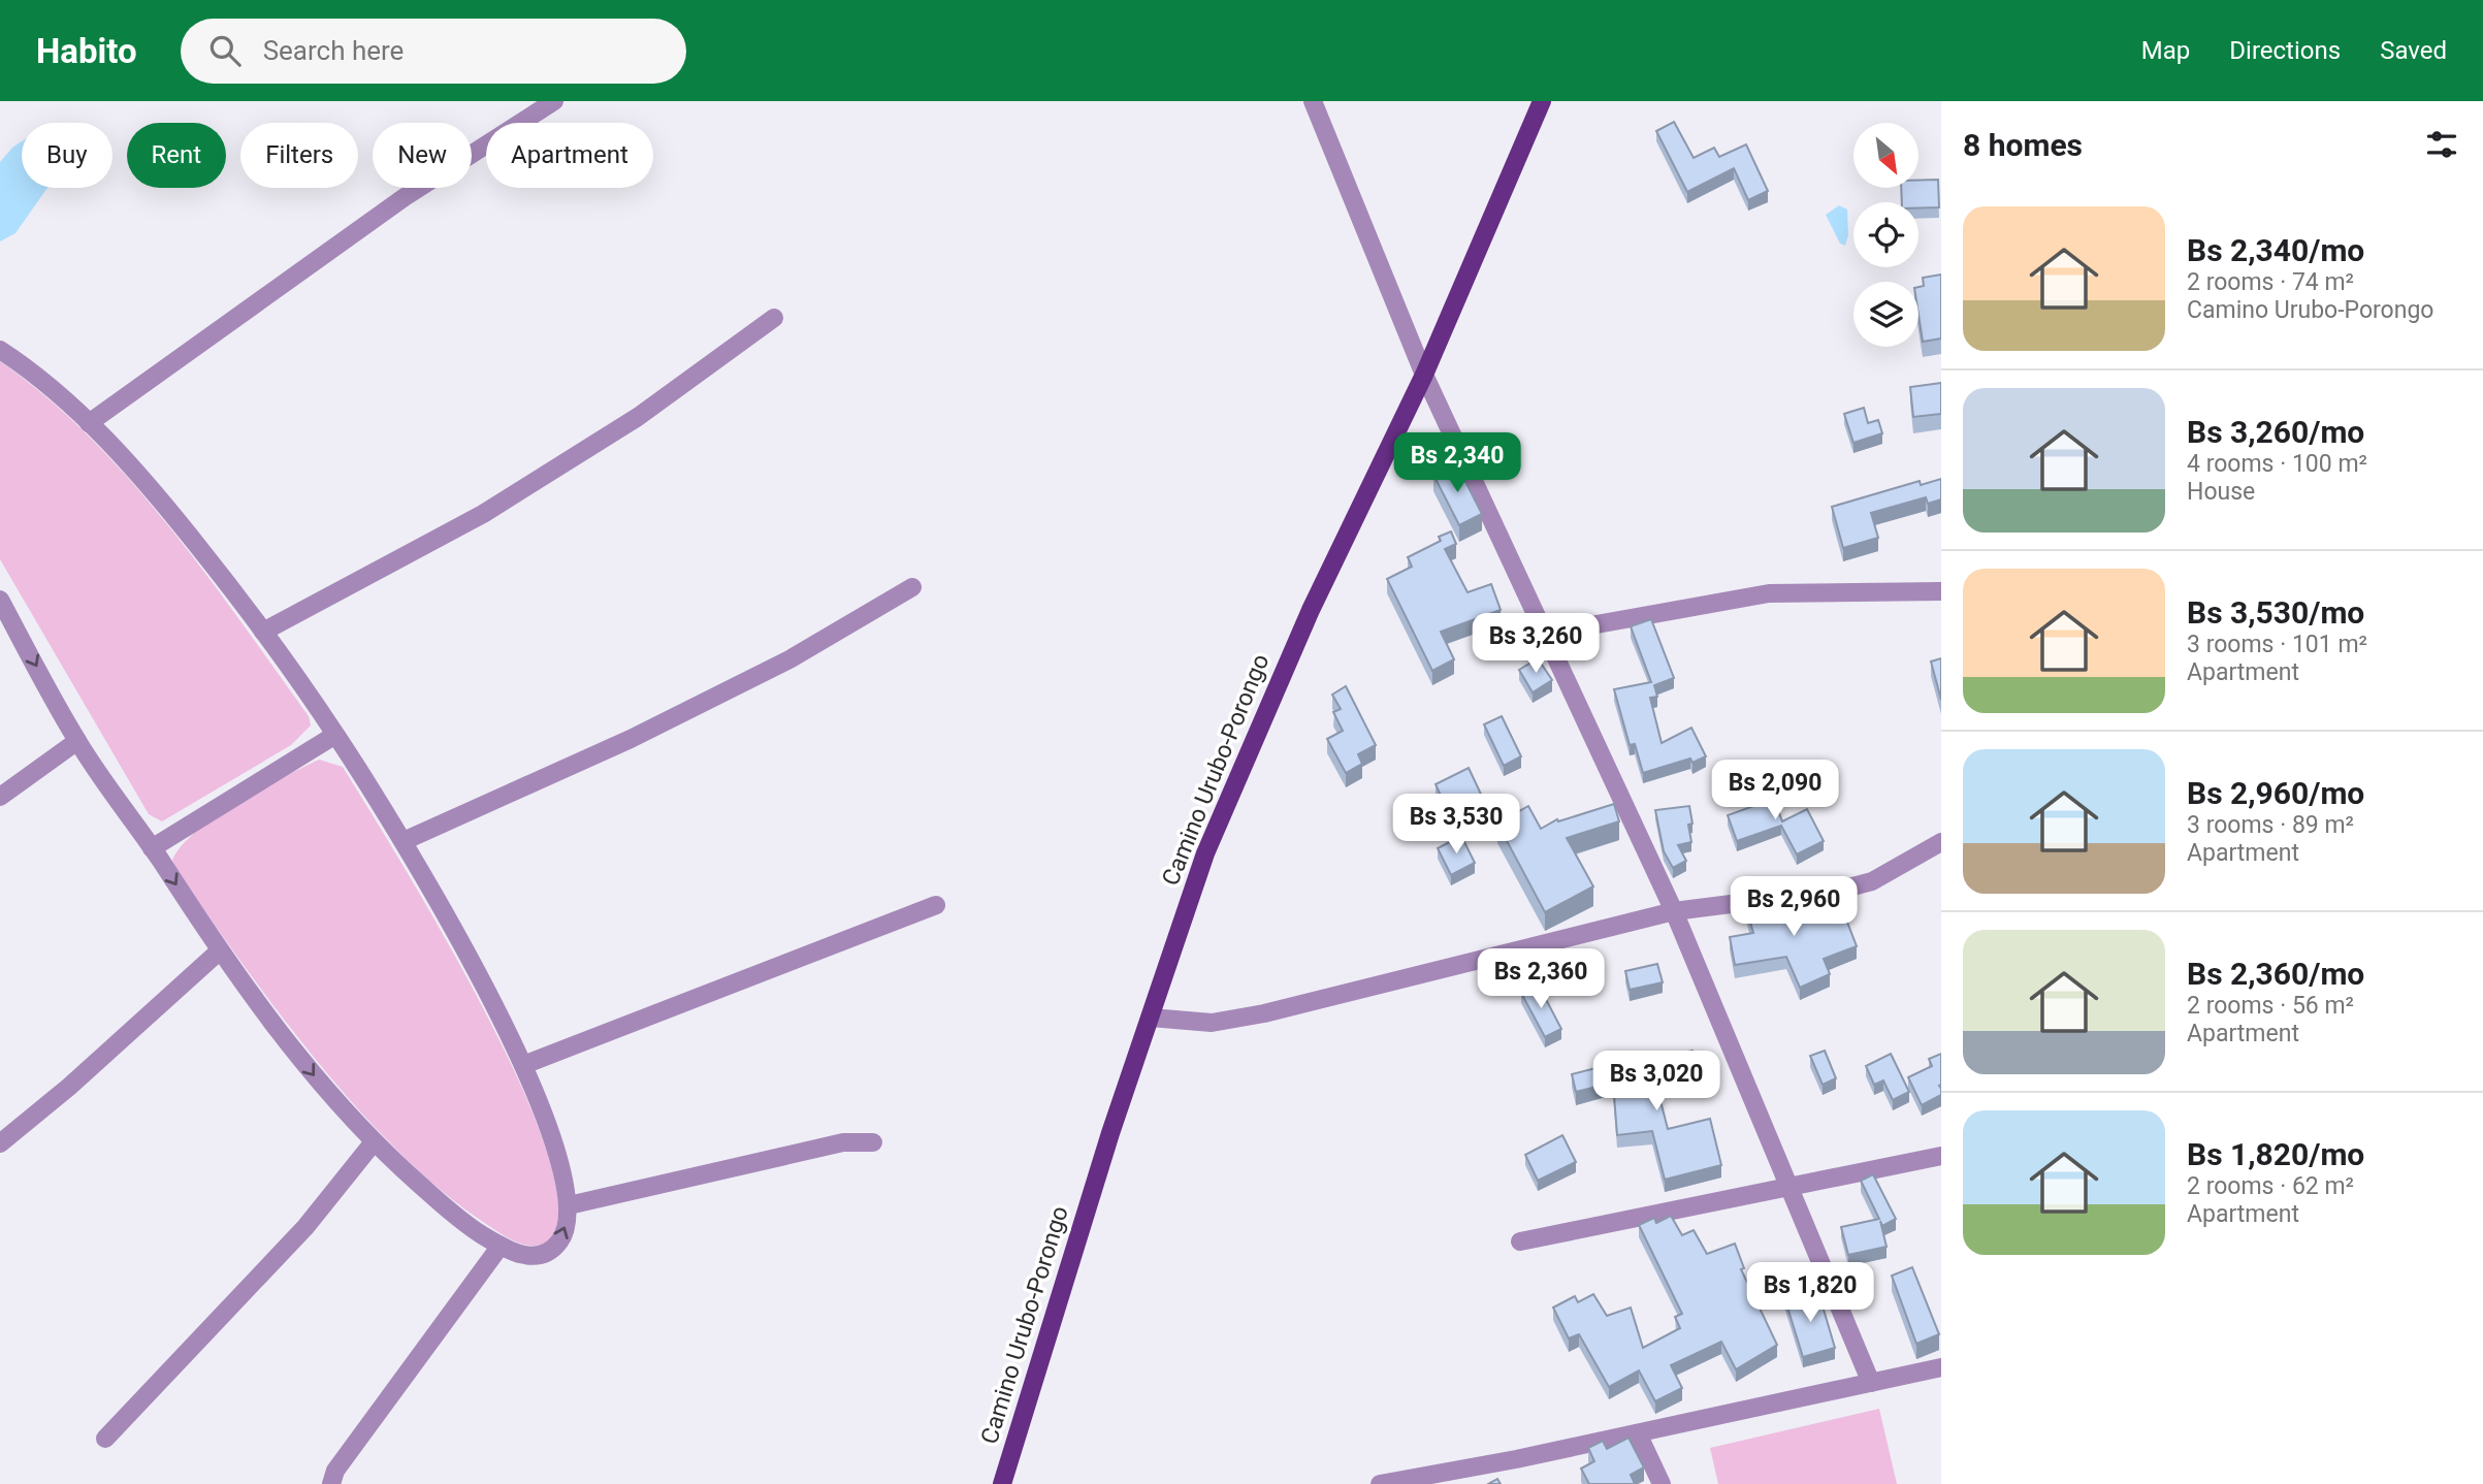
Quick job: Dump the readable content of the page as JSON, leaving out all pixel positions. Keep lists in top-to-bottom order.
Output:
{
  "streets": {
    "main road": ["Camino Urubo-Porongo"]
  },
  "north": "bottom right",
  "page": {
    "header": "Habito",
    "search": "Search here",
    "nav": ["Map", "Directions", "Saved"],
    "heading": "8 homes",
    "chip": [
      "Buy",
      "Rent",
      "Filters",
      "New",
      "Apartment"
    ],
    "list": [
      {
        "name": "Bs 2,340/mo",
        "note": "2 rooms · 74 m² · Camino Urubo-Porongo"
      },
      {
        "name": "Bs 3,260/mo",
        "note": "4 rooms · 100 m² · House"
      },
      {
        "name": "Bs 3,530/mo",
        "note": "3 rooms · 101 m² · Apartment"
      },
      {
        "name": "Bs 2,960/mo",
        "note": "3 rooms · 89 m² · Apartment"
      },
      {
        "name": "Bs 2,360/mo",
        "note": "2 rooms · 56 m² · Apartment"
      },
      {
        "name": "Bs 1,820/mo",
        "note": "2 rooms · 62 m² · Apartment"
      }
    ],
    "price": [
      "Bs 2,340",
      "Bs 3,260",
      "Bs 2,090",
      "Bs 3,530",
      "Bs 2,960",
      "Bs 2,360",
      "Bs 3,020",
      "Bs 1,820"
    ]
  }
}
